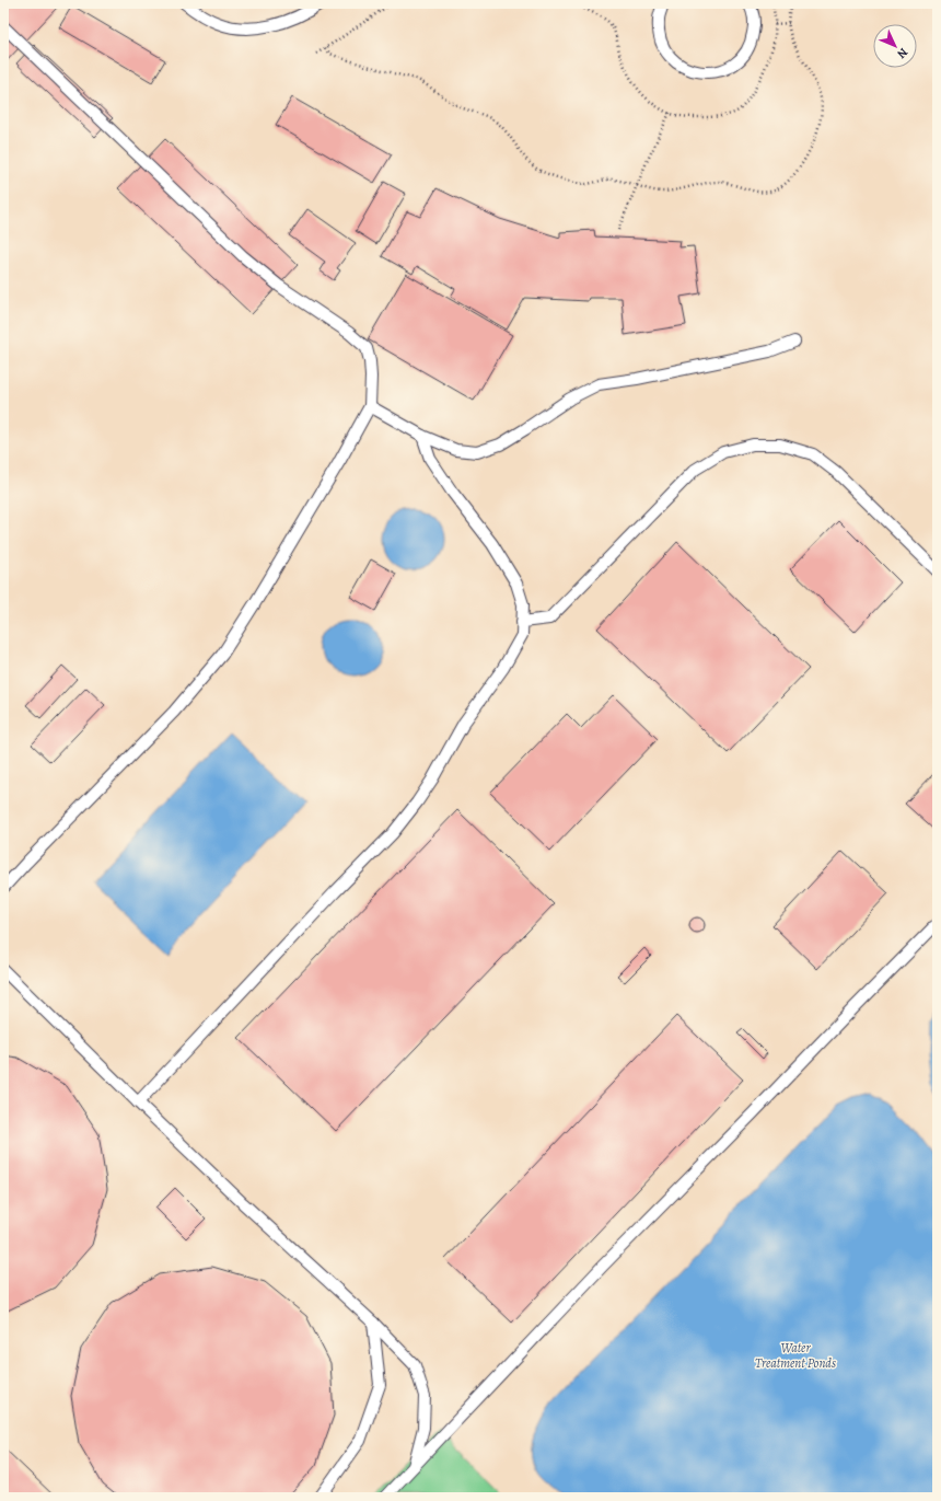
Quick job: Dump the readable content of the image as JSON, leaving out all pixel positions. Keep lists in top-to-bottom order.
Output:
{
  "water": ["Water Treatment Ponds"],
  "north": "bottom right"
}
